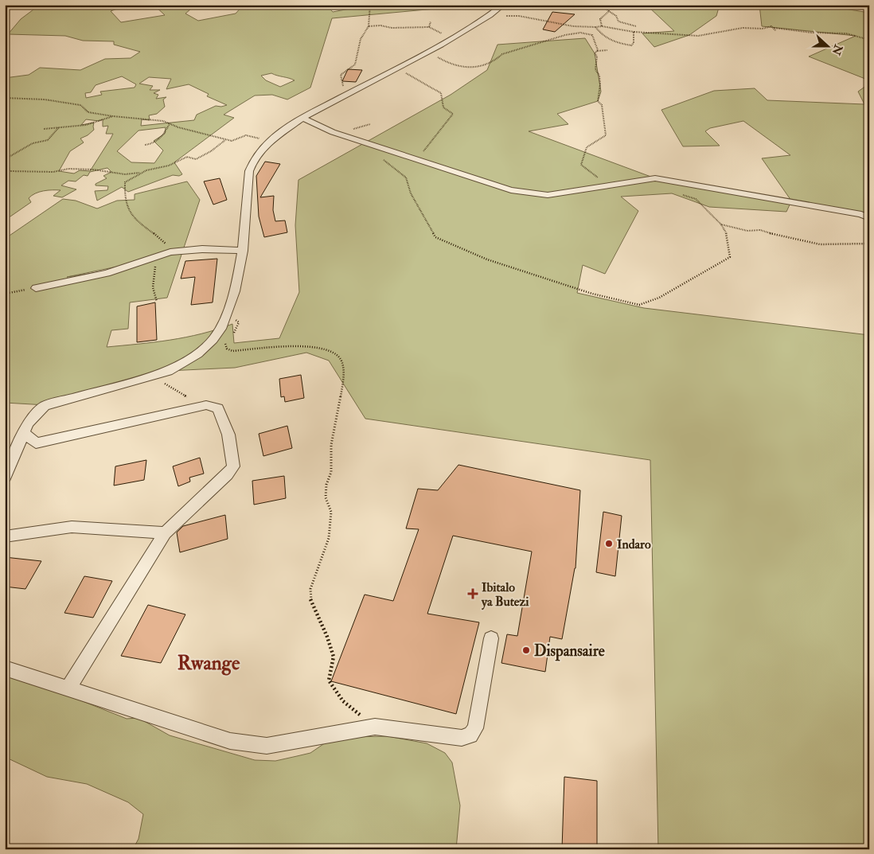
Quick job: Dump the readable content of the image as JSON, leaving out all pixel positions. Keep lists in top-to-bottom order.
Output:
{
  "districts": ["Rwange"],
  "places": {
    "other": ["Indaro", "Dispansaire"],
    "health": ["Ibitalo ya Butezi"]
  },
  "north": "right"
}
